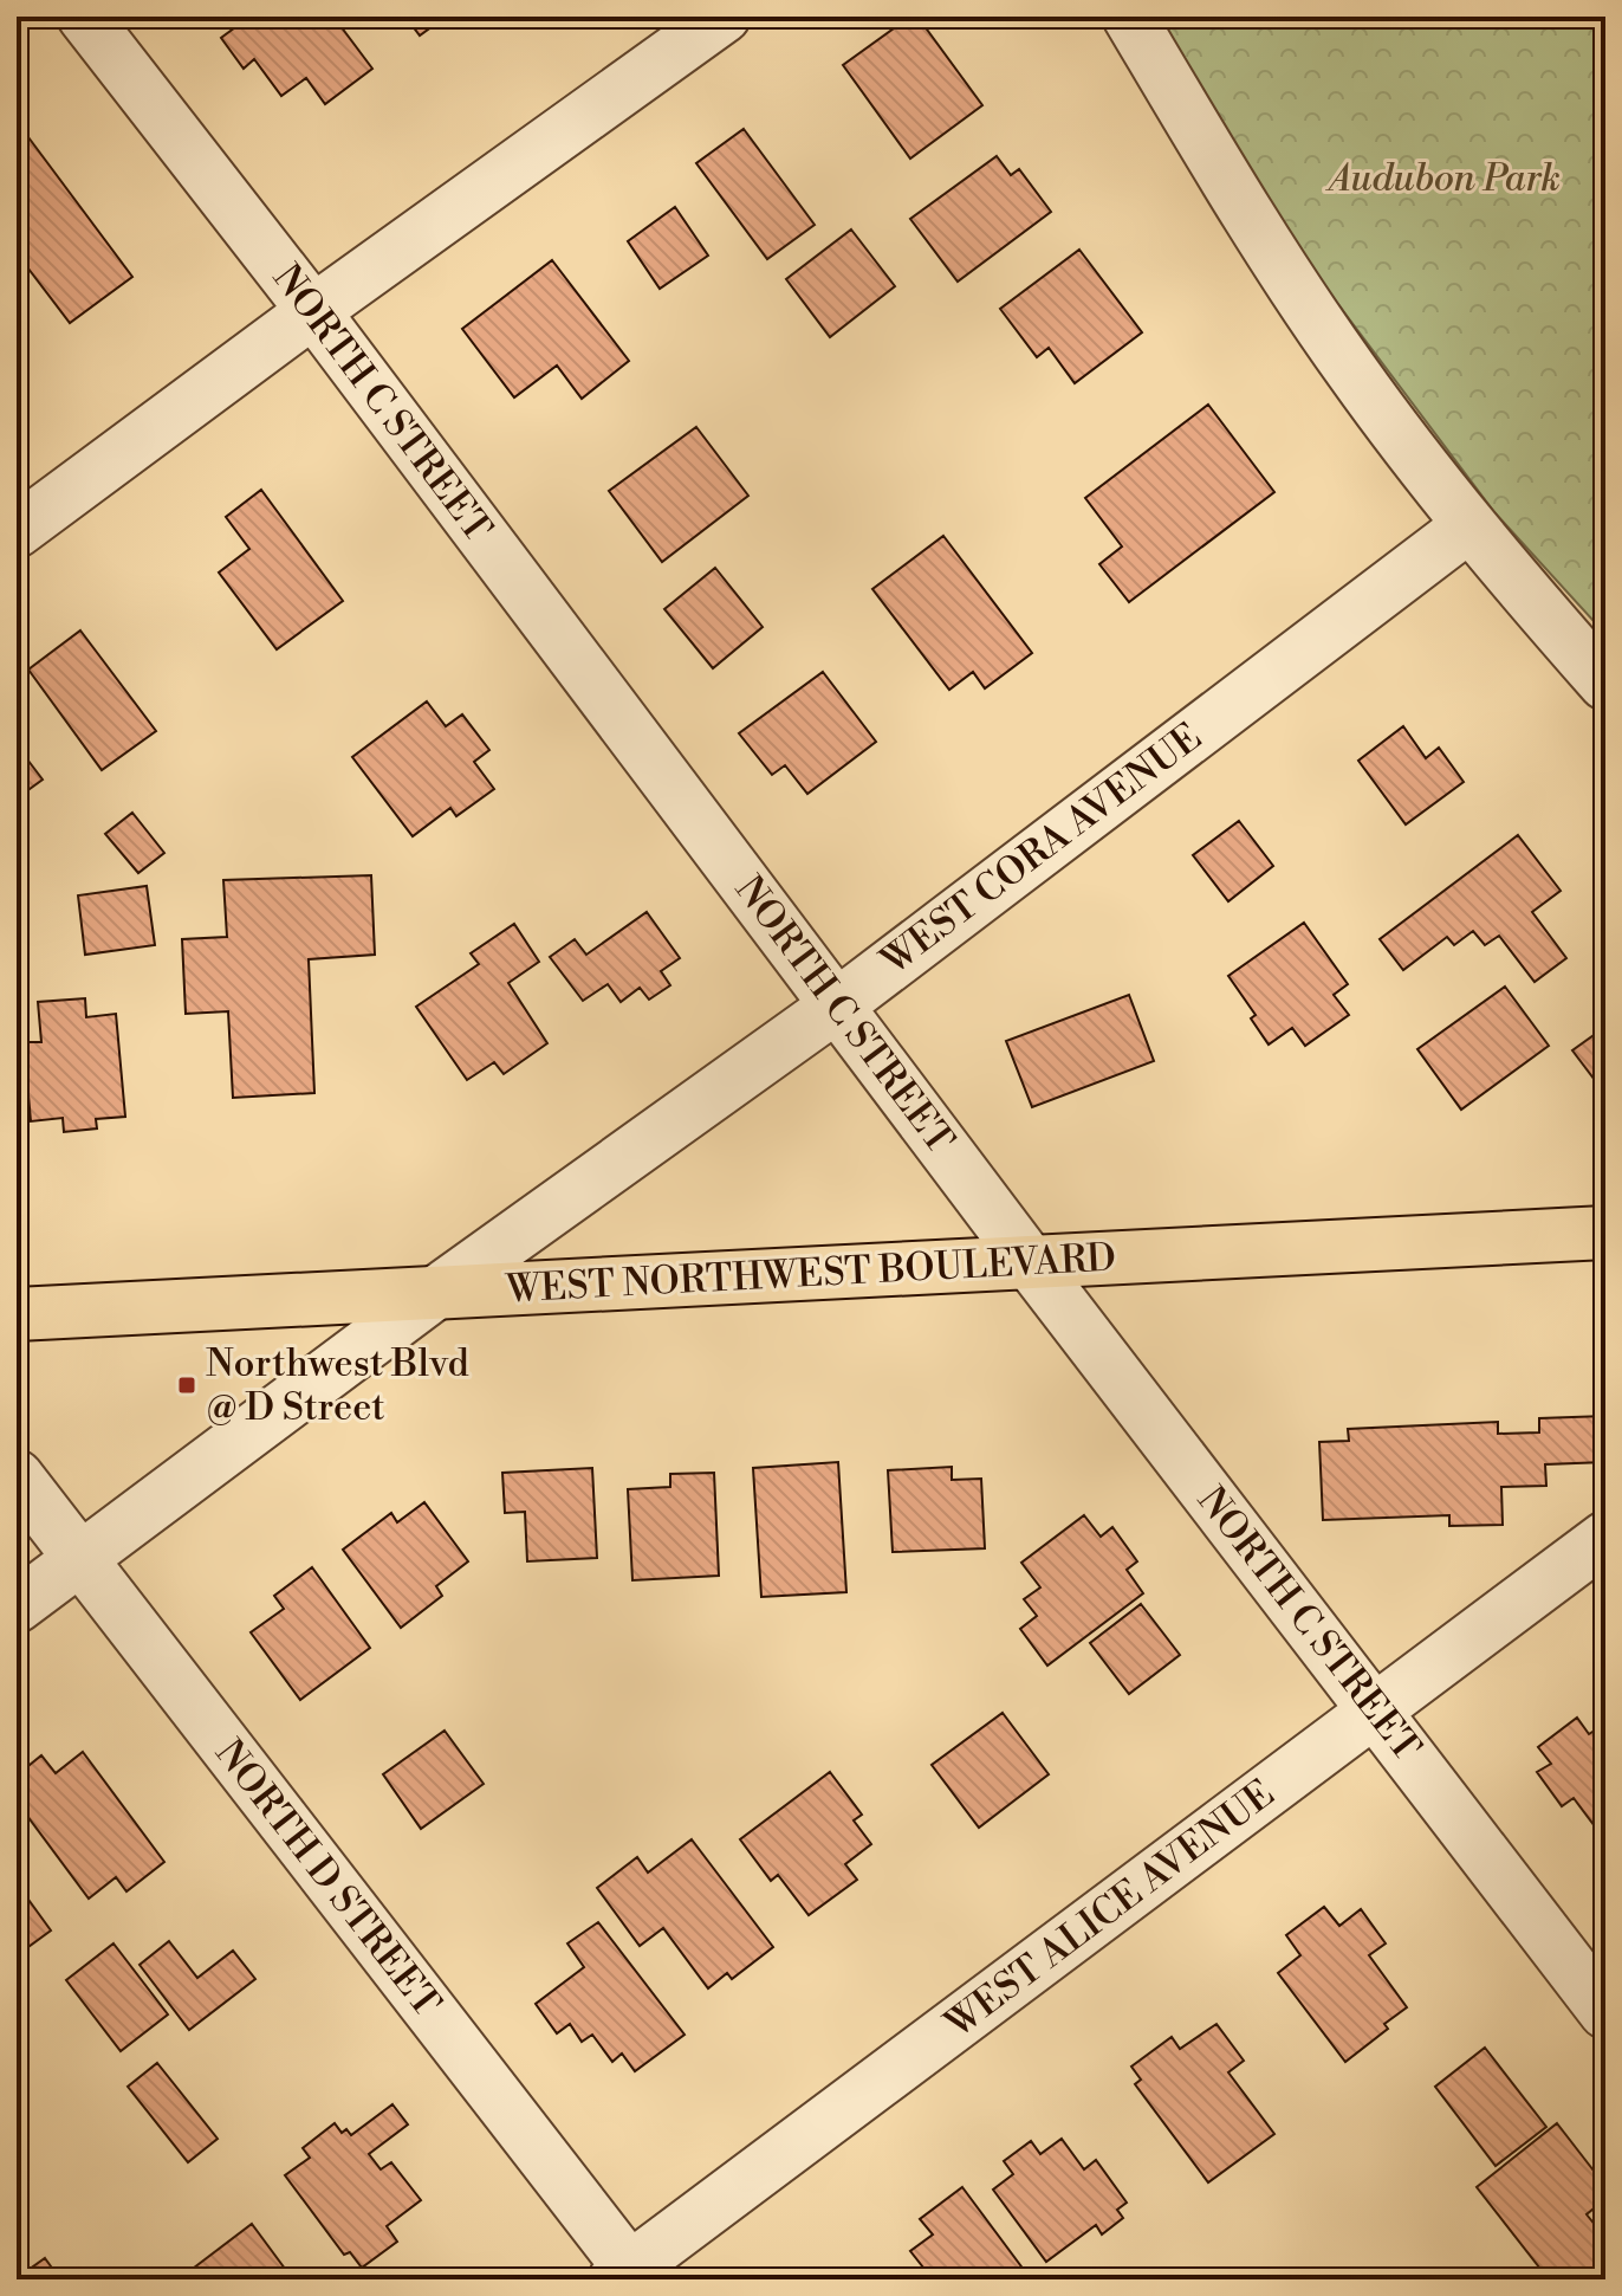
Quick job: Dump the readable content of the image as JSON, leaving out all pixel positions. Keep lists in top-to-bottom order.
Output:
{
  "streets": {
    "main road": ["WEST NORTHWEST BOULEVARD"],
    "street": [
      "NORTH C STREET",
      "WEST CORA AVENUE",
      "NORTH D STREET",
      "WEST ALICE AVENUE"
    ]
  },
  "crossings": [
    ["NORTH C STREET", "WEST CORA AVENUE"],
    ["NORTH C STREET", "WEST NORTHWEST BOULEVARD"],
    ["NORTH C STREET", "WEST ALICE AVENUE"],
    ["WEST CORA AVENUE", "WEST NORTHWEST BOULEVARD"],
    ["WEST CORA AVENUE", "NORTH D STREET"],
    ["NORTH D STREET", "WEST ALICE AVENUE"]
  ],
  "parks": ["Audubon Park"],
  "places": {
    "transit": ["Northwest Blvd @ D Street"]
  }
}
